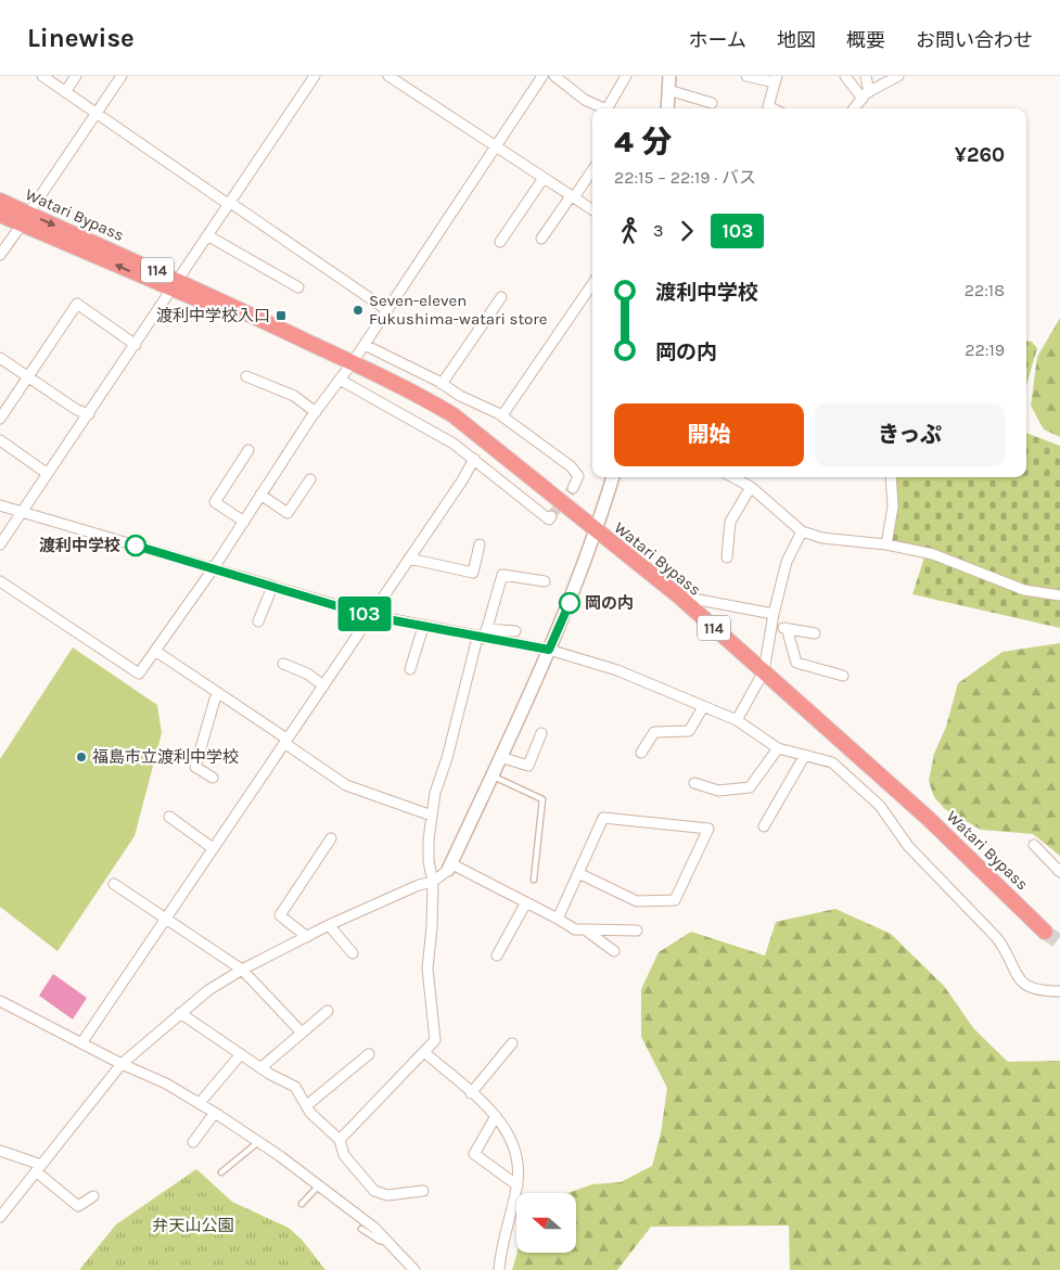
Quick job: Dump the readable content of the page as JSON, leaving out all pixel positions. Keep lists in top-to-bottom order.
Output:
{
  "streets": {
    "highway": ["Watari Bypass", "114"]
  },
  "parks": ["弁天山公園"],
  "places": {
    "other": [
      "Seven-eleven Fukushima-watari store",
      "渡利中学校",
      "岡の内",
      "福島市立渡利中学校"
    ],
    "transit": ["渡利中学校入口"]
  },
  "lines": ["bus line 103"],
  "north": "left",
  "page": {
    "header": "Linewise",
    "nav": [
      "ホーム",
      "地図",
      "概要",
      "お問い合わせ"
    ],
    "on_map": "103",
    "heading": ["4 分", "22:15 – 22:19 · バス", "¥260"],
    "legs": ["3", "103"],
    "list": [
      {
        "name": "渡利中学校",
        "value": "22:18"
      },
      {
        "name": "岡の内",
        "value": "22:19"
      }
    ],
    "buttons": ["開始", "きっぷ"]
  }
}
